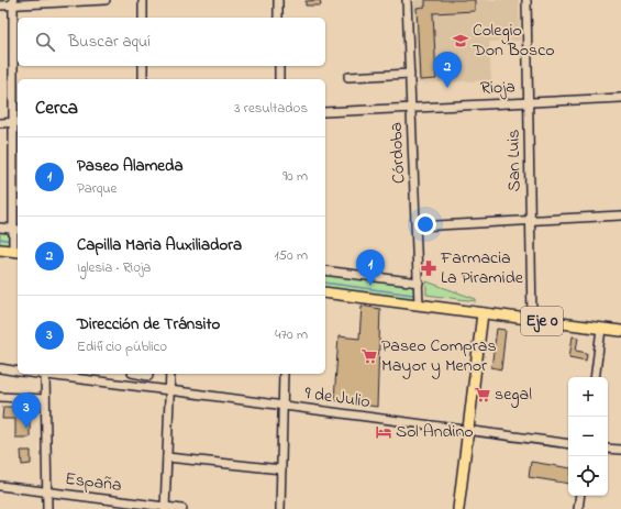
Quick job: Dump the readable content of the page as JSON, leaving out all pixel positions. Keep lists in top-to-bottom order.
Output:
{
  "streets": {
    "main road": ["Eje 0"],
    "street": [
      "Rioja",
      "Córdoba",
      "San Luis",
      "9 de Julio",
      "España"
    ]
  },
  "crossings": [
    ["Rioja", "Córdoba"],
    ["Rioja", "San Luis"],
    ["Córdoba", "Eje 0"],
    ["San Luis", "Eje 0"]
  ],
  "places": {
    "school or university": ["Colegio Don Bosco"],
    "pharmacy": ["Farmacia La Piramide"],
    "supermarket": ["Paseo Compras Mayor y Menor", "segal"],
    "hotel": ["Sol Andino"]
  },
  "page": {
    "search": "Buscar aquí",
    "pins": ["2", "1", "3"],
    "heading": ["Cerca", "3 resultados"],
    "list": [
      {
        "mark": "1",
        "name": "Paseo Alameda",
        "note": "Parque",
        "value": "90 m"
      },
      {
        "mark": "2",
        "name": "Capilla Maria Auxiliadora",
        "note": "Iglesia · Rioja",
        "value": "150 m"
      },
      {
        "mark": "3",
        "name": "Dirección de Tránsito",
        "note": "Edificio público",
        "value": "470 m"
      }
    ],
    "map_buttons": ["+", "−"]
  }
}
